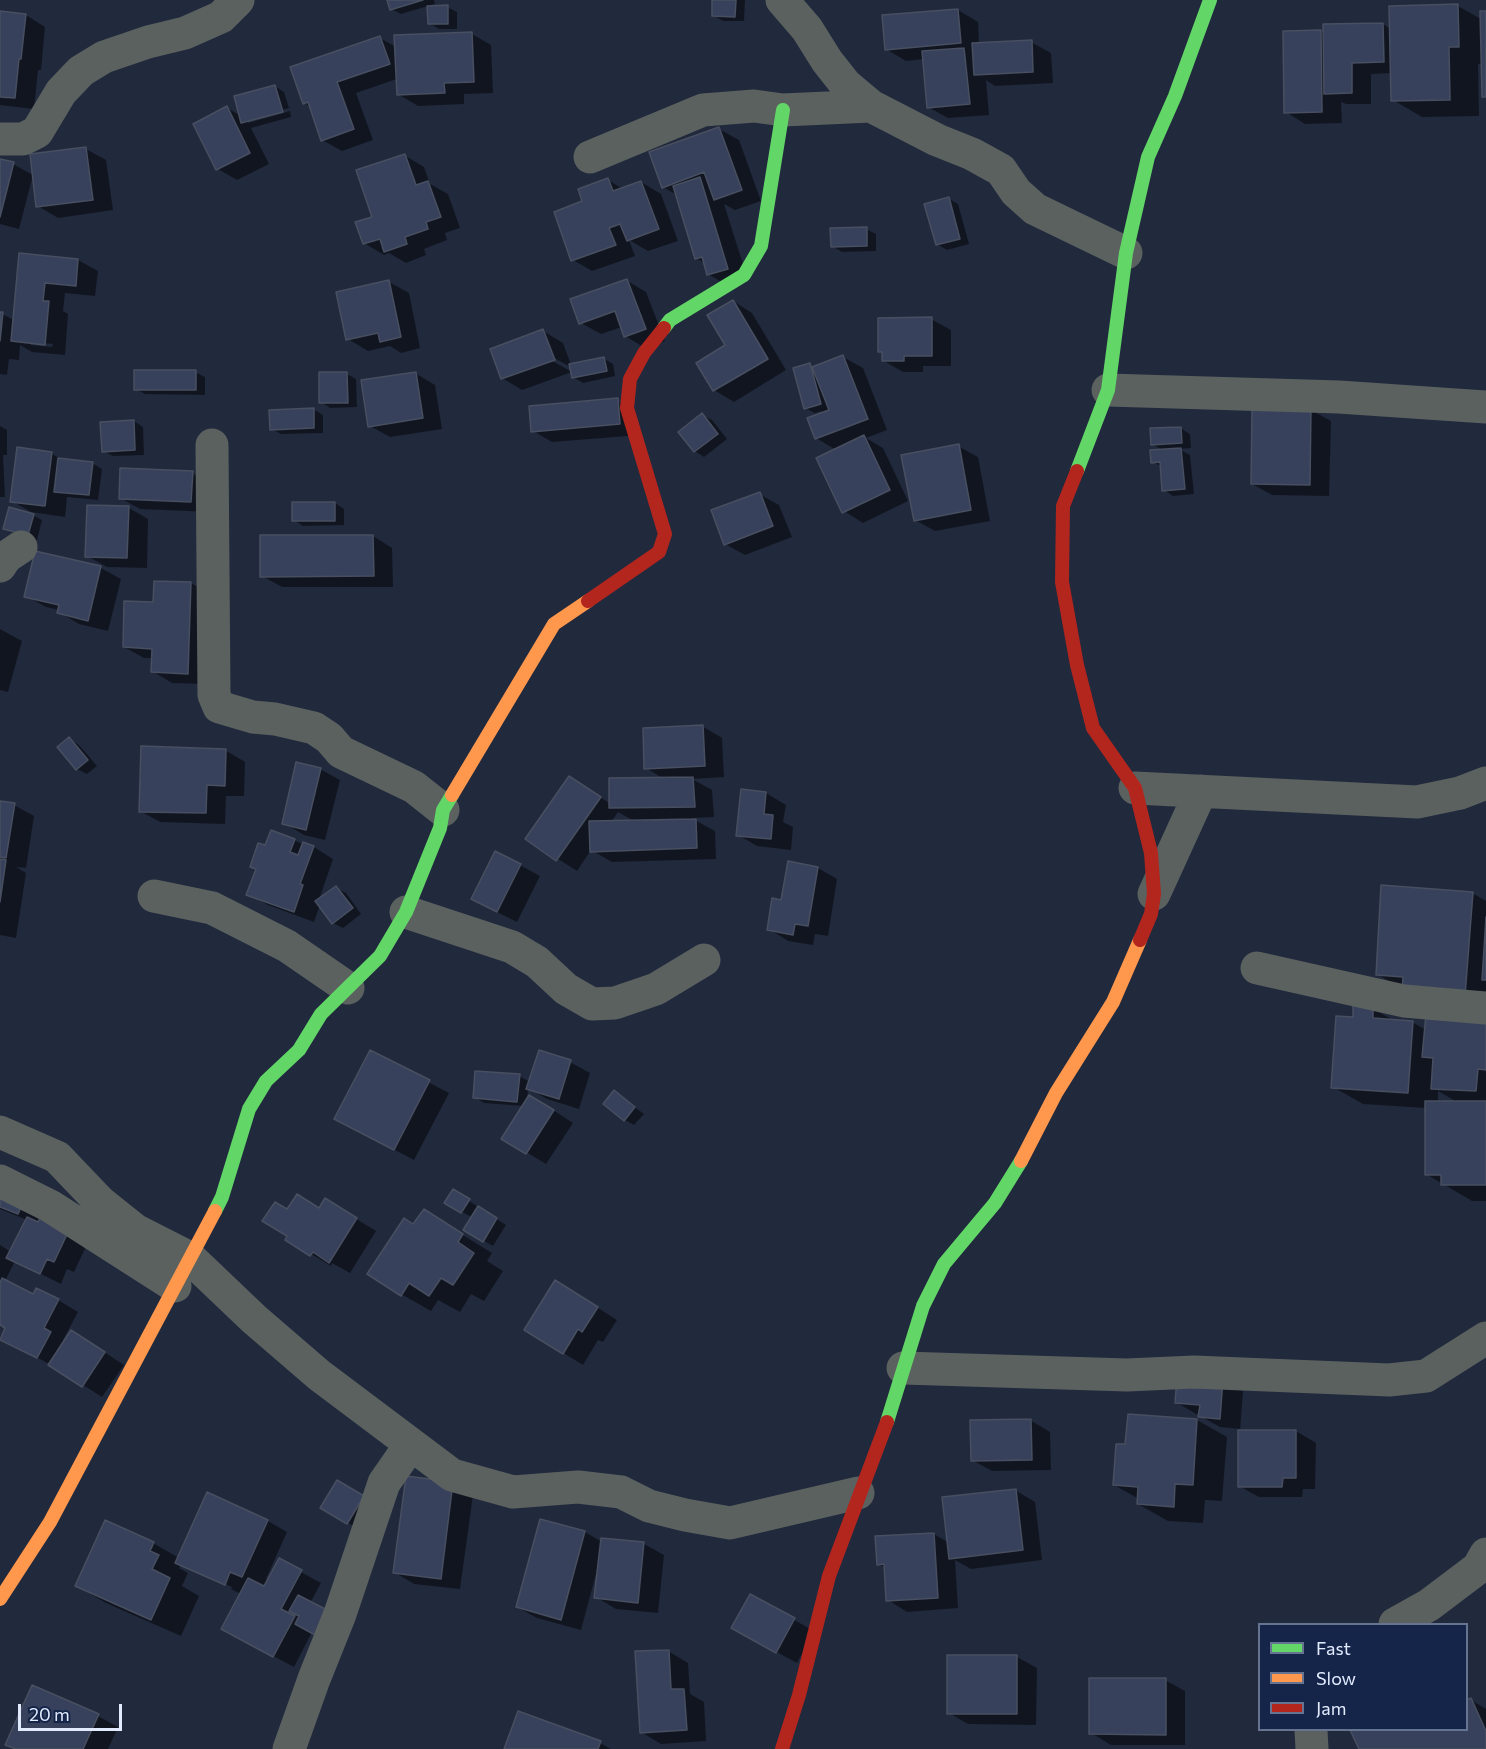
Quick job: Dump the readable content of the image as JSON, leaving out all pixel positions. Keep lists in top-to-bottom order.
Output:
{
  "legend": ["Fast", "Slow", "Jam"],
  "scale_bar": "20 m"
}
